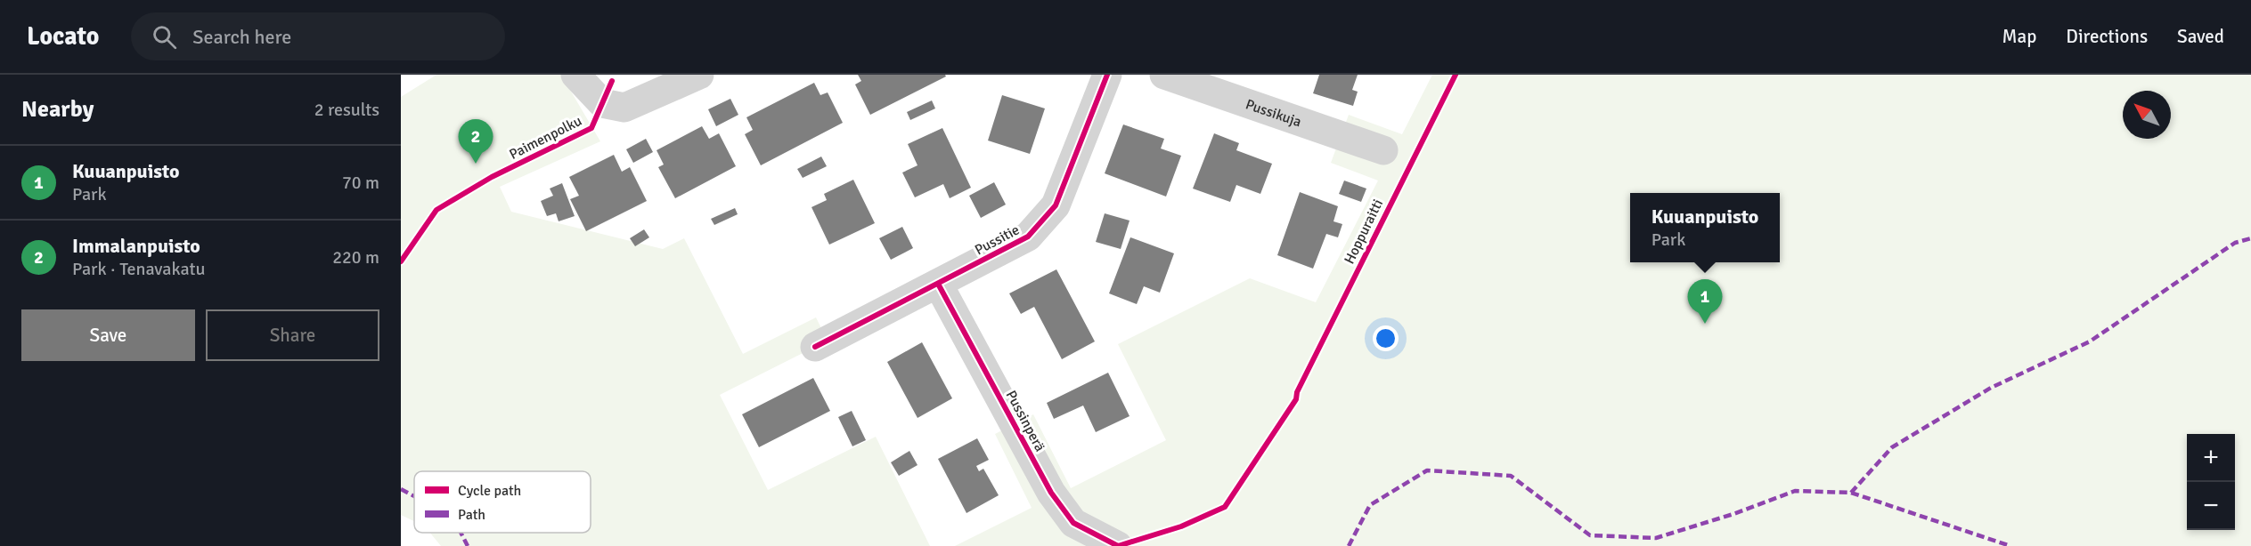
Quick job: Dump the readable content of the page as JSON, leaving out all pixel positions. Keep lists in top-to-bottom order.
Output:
{
  "streets": {
    "street": ["Pussikuja", "Pussitie", "Pussinperä"],
    "cycle path": ["Paimenpolku", "Hoppuraitti"]
  },
  "crossings": [
    ["Pussitie", "Pussinperä"]
  ],
  "legend": ["Cycle path", "Path"],
  "north": "top left",
  "page": {
    "header": "Locato",
    "search": "Search here",
    "nav": ["Map", "Directions", "Saved"],
    "heading": ["Nearby", "2 results"],
    "pins": ["2", "1"],
    "list": [
      {
        "mark": "1",
        "name": "Kuuanpuisto",
        "note": "Park",
        "value": "70 m"
      },
      {
        "mark": "2",
        "name": "Immalanpuisto",
        "note": "Park · Tenavakatu",
        "value": "220 m"
      }
    ],
    "popup": ["Kuuanpuisto", "Park"],
    "buttons": ["Save", "Share"],
    "map_buttons": ["+", "−"]
  }
}
